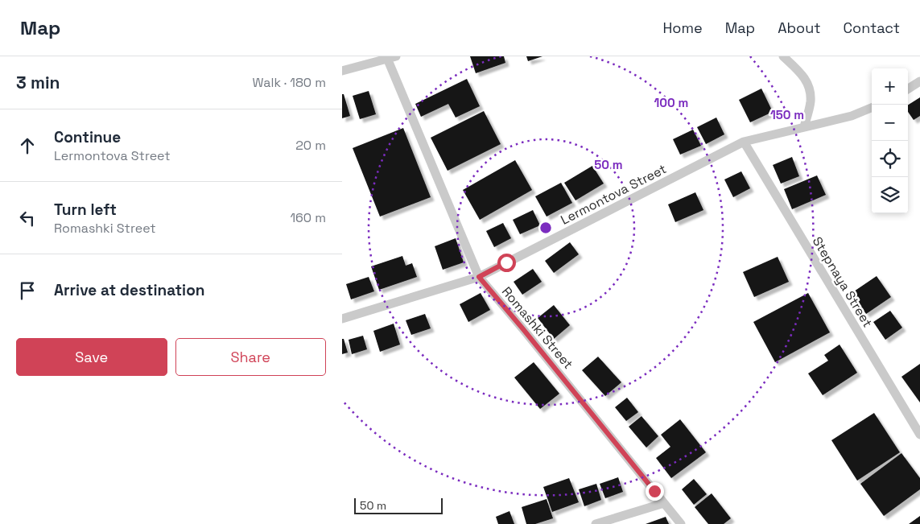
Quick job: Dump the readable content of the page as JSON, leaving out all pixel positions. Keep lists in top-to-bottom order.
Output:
{
  "streets": {
    "street": ["Lermontova Street", "Stepnaya Street", "Romashki Street"]
  },
  "crossings": [
    ["Lermontova Street", "Stepnaya Street"],
    ["Lermontova Street", "Romashki Street"]
  ],
  "scale_bar": "50 m",
  "page": {
    "header": "Map",
    "nav": [
      "Home",
      "Map",
      "About",
      "Contact"
    ],
    "heading": ["3 min", "Walk · 180 m"],
    "map_buttons": ["+", "−"],
    "list": [
      ["Continue", "Lermontova Street", "20 m"],
      ["Turn left", "Romashki Street", "160 m"],
      "Arrive at destination"
    ],
    "buttons": ["Save", "Share"],
    "scale": "50 m"
  },
  "rings": ["100 m", "150 m", "50 m"]
}
